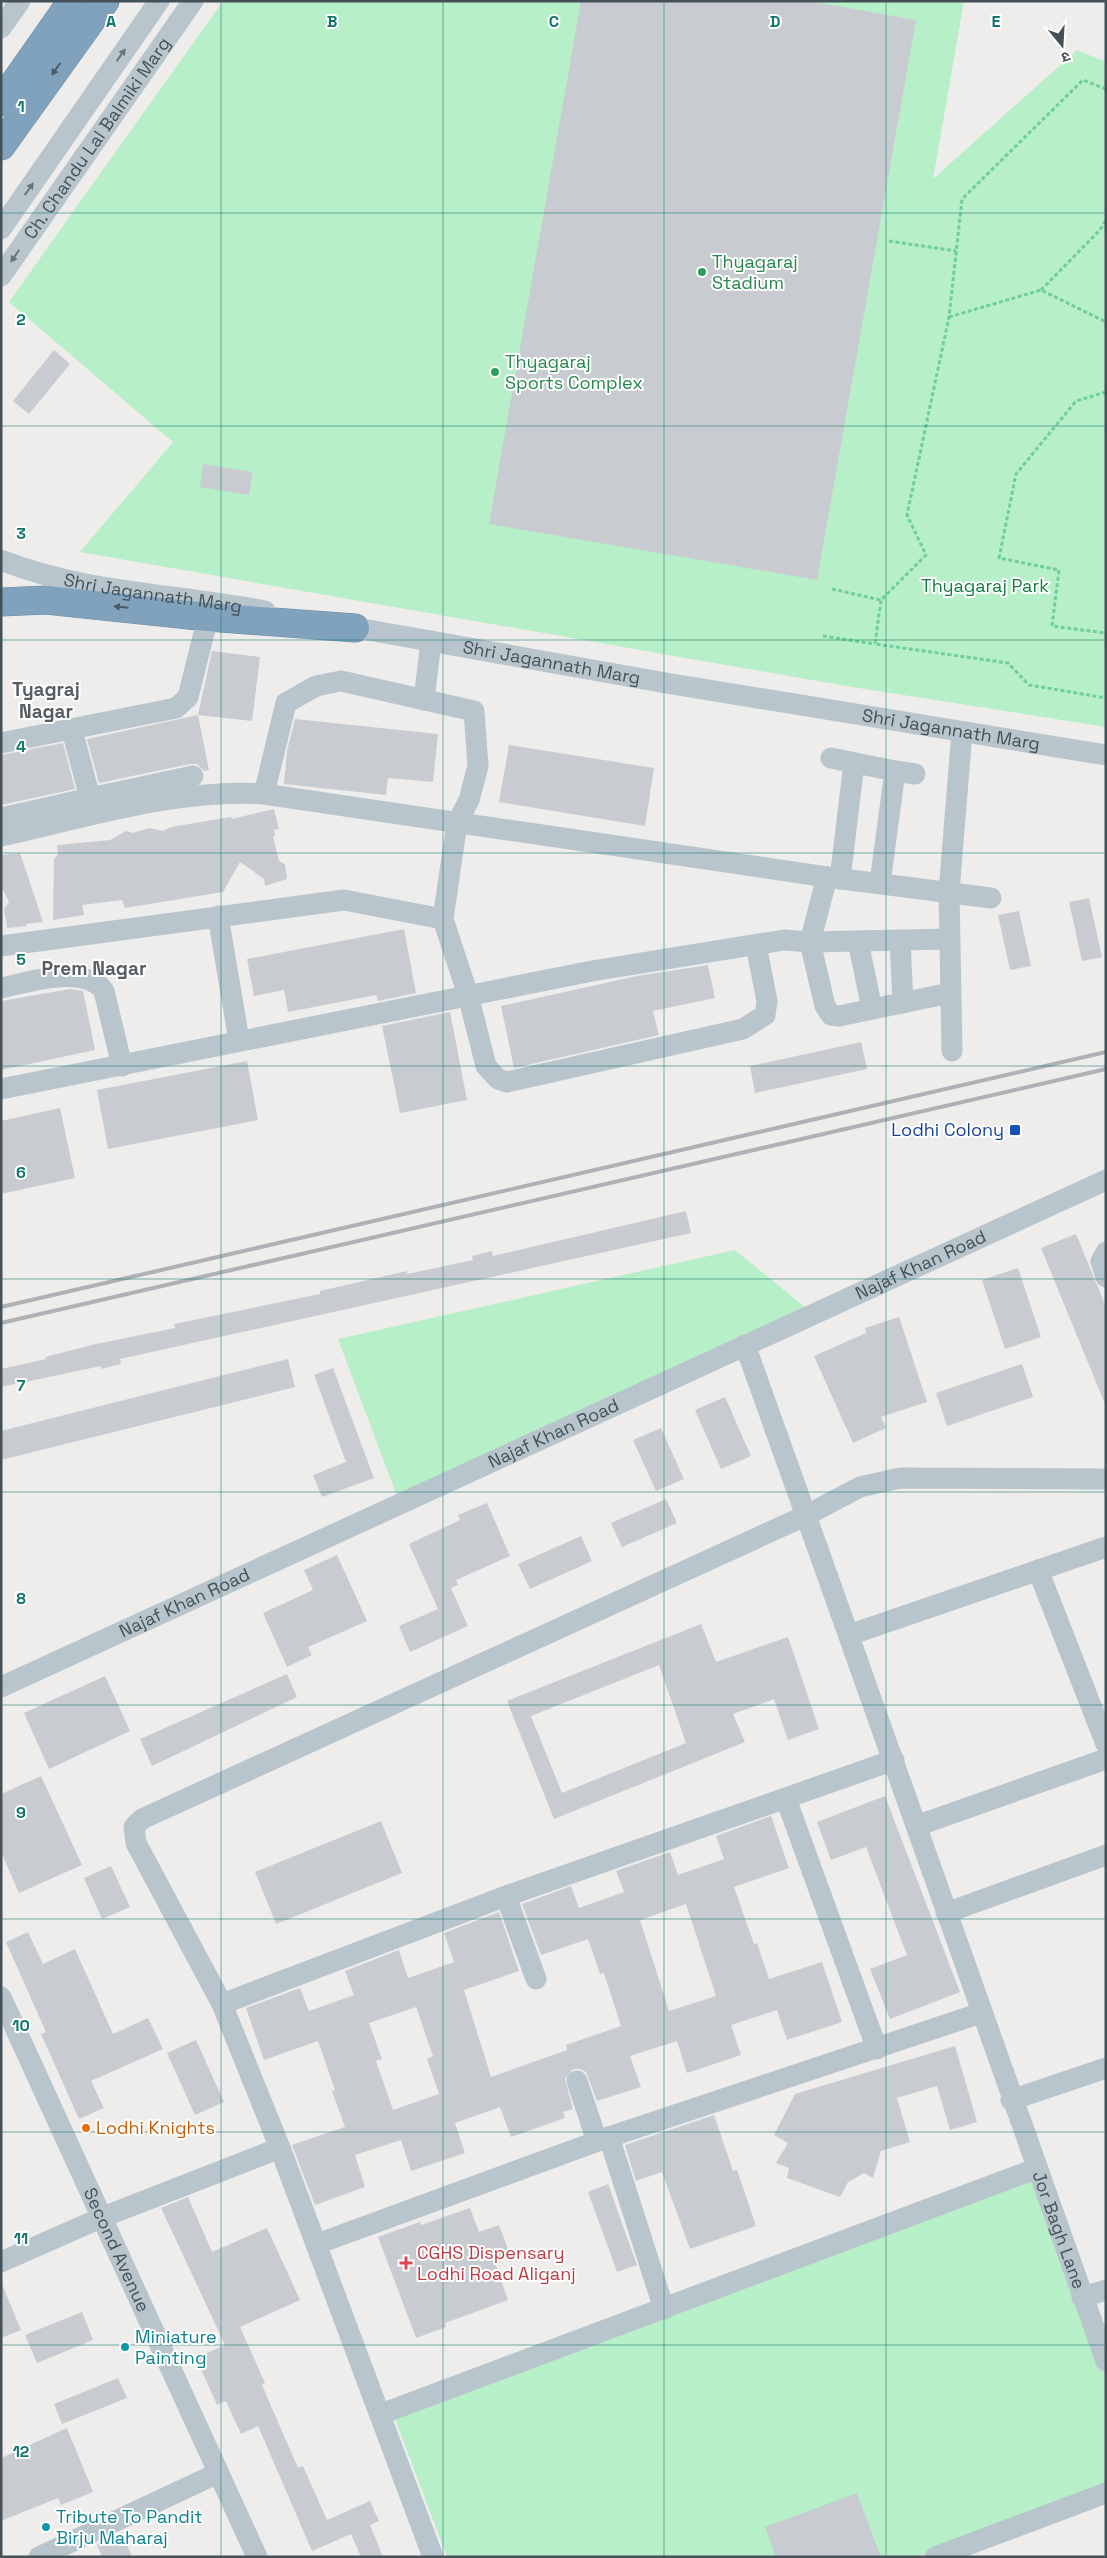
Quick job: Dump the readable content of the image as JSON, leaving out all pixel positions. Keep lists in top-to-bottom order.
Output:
{
  "streets": {
    "street": [
      "Ch. Chandu Lal Balmiki Marg",
      "Shri Jagannath Marg",
      "Najaf Khan Road",
      "Jor Bagh Lane",
      "Second Avenue"
    ]
  },
  "crossings": [
    ["Najaf Khan Road", "Jor Bagh Lane"]
  ],
  "districts": ["Tyagraj Nagar", "Prem Nagar"],
  "parks": ["Thyagaraj Park"],
  "places": {
    "other": [
      "Thyagaraj Stadium",
      "Thyagaraj Sports Complex",
      "Lodhi Knights",
      "Miniature Painting",
      "Tribute To Pandit Birju Maharaj"
    ],
    "transit": ["Lodhi Colony"],
    "health": ["CGHS Dispensary Lodhi Road Aliganj"]
  },
  "north": "bottom",
  "grid": {
    "columns": [
      "A",
      "B",
      "C",
      "D",
      "E"
    ],
    "rows": [
      "1",
      "2",
      "3",
      "4",
      "5",
      "6",
      "7",
      "8",
      "9",
      "10",
      "11",
      "12"
    ]
  }
}
